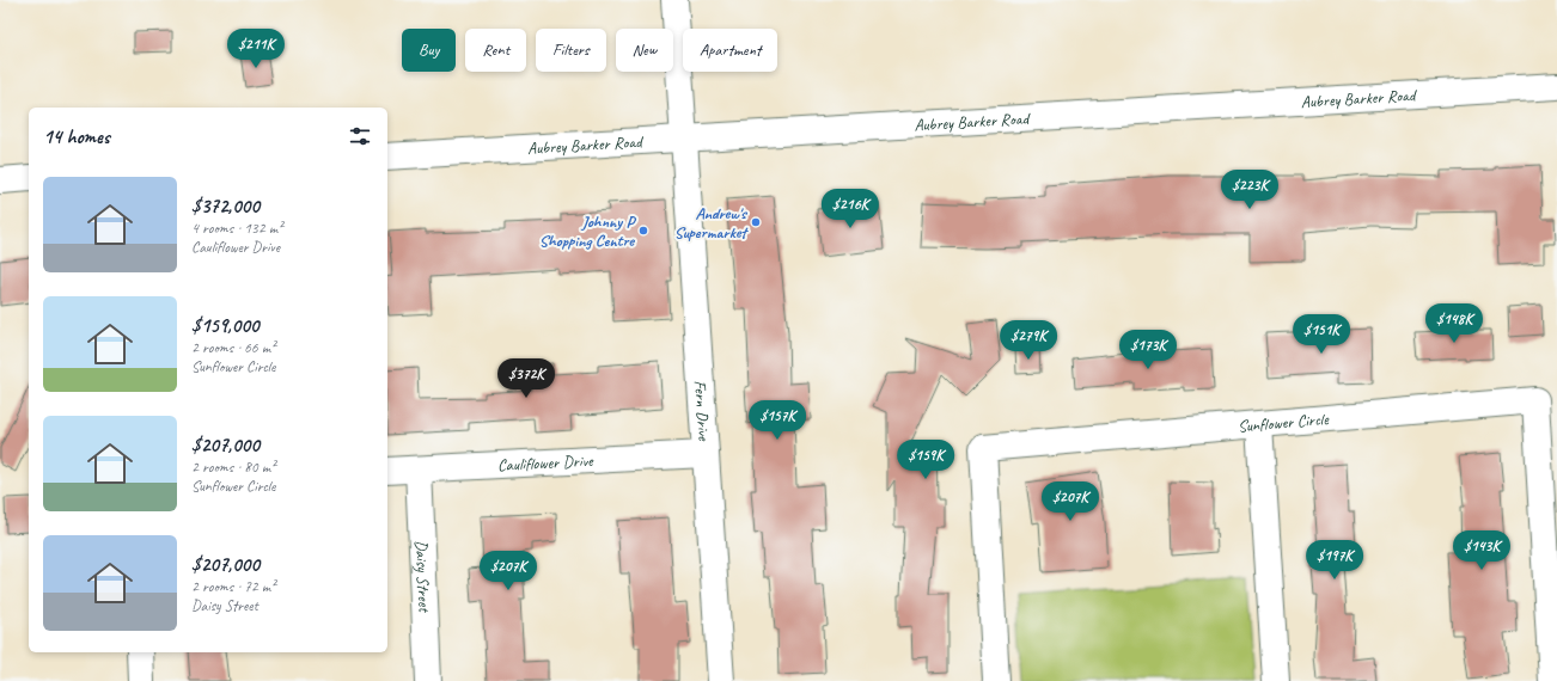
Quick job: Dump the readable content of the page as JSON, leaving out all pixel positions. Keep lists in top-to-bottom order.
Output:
{
  "streets": {
    "street": [
      "Aubrey Barker Road",
      "Fern Drive",
      "Sunflower Circle",
      "Cauliflower Drive",
      "Daisy Street"
    ]
  },
  "crossings": [
    ["Aubrey Barker Road", "Fern Drive"],
    ["Fern Drive", "Cauliflower Drive"],
    ["Cauliflower Drive", "Daisy Street"]
  ],
  "places": ["Andrew's Supermarket", "Johnny P Shopping Centre"],
  "page": {
    "price": [
      "$211K",
      "$223K",
      "$216K",
      "$148K",
      "$151K",
      "$279K",
      "$173K",
      "$372K",
      "$157K",
      "$159K",
      "$207K",
      "$143K",
      "$197K",
      "$207K"
    ],
    "chip": [
      "Buy",
      "Rent",
      "Filters",
      "New",
      "Apartment"
    ],
    "heading": "14 homes",
    "list": [
      {
        "name": "$372,000",
        "note": "4 rooms · 132 m² · Cauliflower Drive"
      },
      {
        "name": "$159,000",
        "note": "2 rooms · 66 m² · Sunflower Circle"
      },
      {
        "name": "$207,000",
        "note": "2 rooms · 80 m² · Sunflower Circle"
      },
      {
        "name": "$207,000",
        "note": "2 rooms · 72 m² · Daisy Street"
      }
    ]
  }
}
